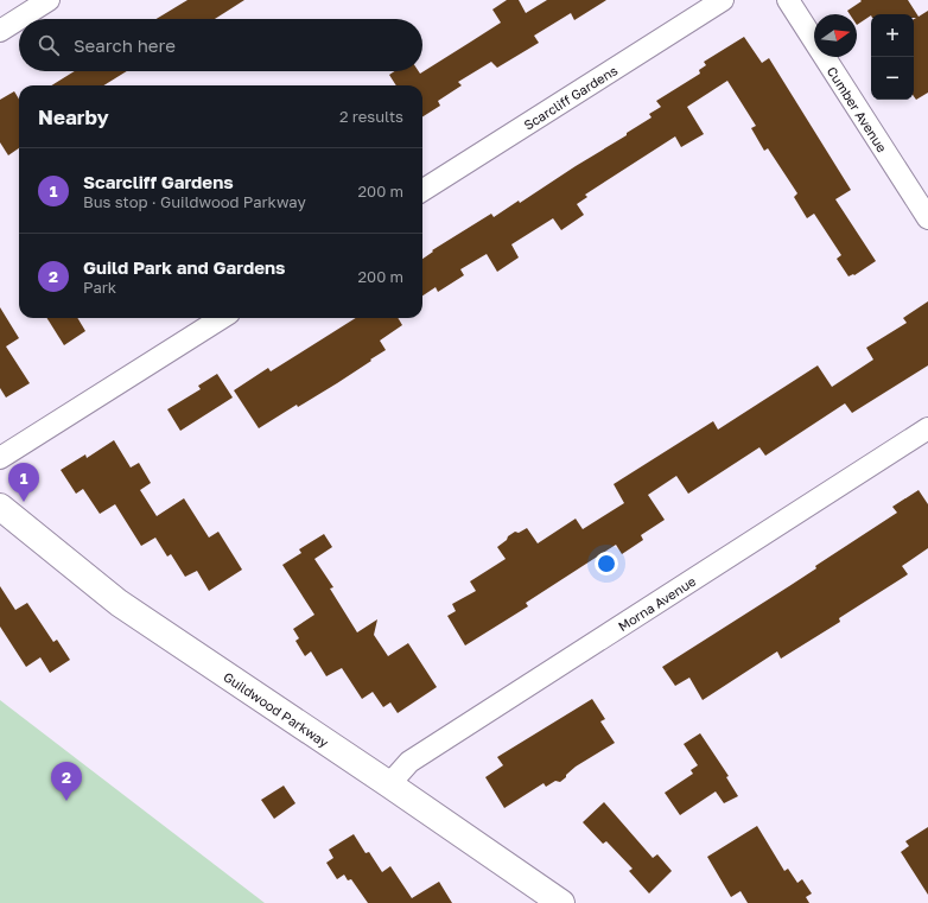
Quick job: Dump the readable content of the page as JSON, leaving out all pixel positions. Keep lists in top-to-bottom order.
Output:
{
  "streets": {
    "street": [
      "Scarcliff Gardens",
      "Cumber Avenue",
      "Morna Avenue",
      "Guildwood Parkway"
    ]
  },
  "crossings": [
    ["Morna Avenue", "Guildwood Parkway"]
  ],
  "north": "right",
  "page": {
    "map_buttons": ["+", "−"],
    "search": "Search here",
    "heading": ["Nearby", "2 results"],
    "list": [
      {
        "mark": "1",
        "name": "Scarcliff Gardens",
        "note": "Bus stop · Guildwood Parkway",
        "value": "200 m"
      },
      {
        "mark": "2",
        "name": "Guild Park and Gardens",
        "note": "Park",
        "value": "200 m"
      }
    ],
    "pins": ["1", "2"]
  }
}
